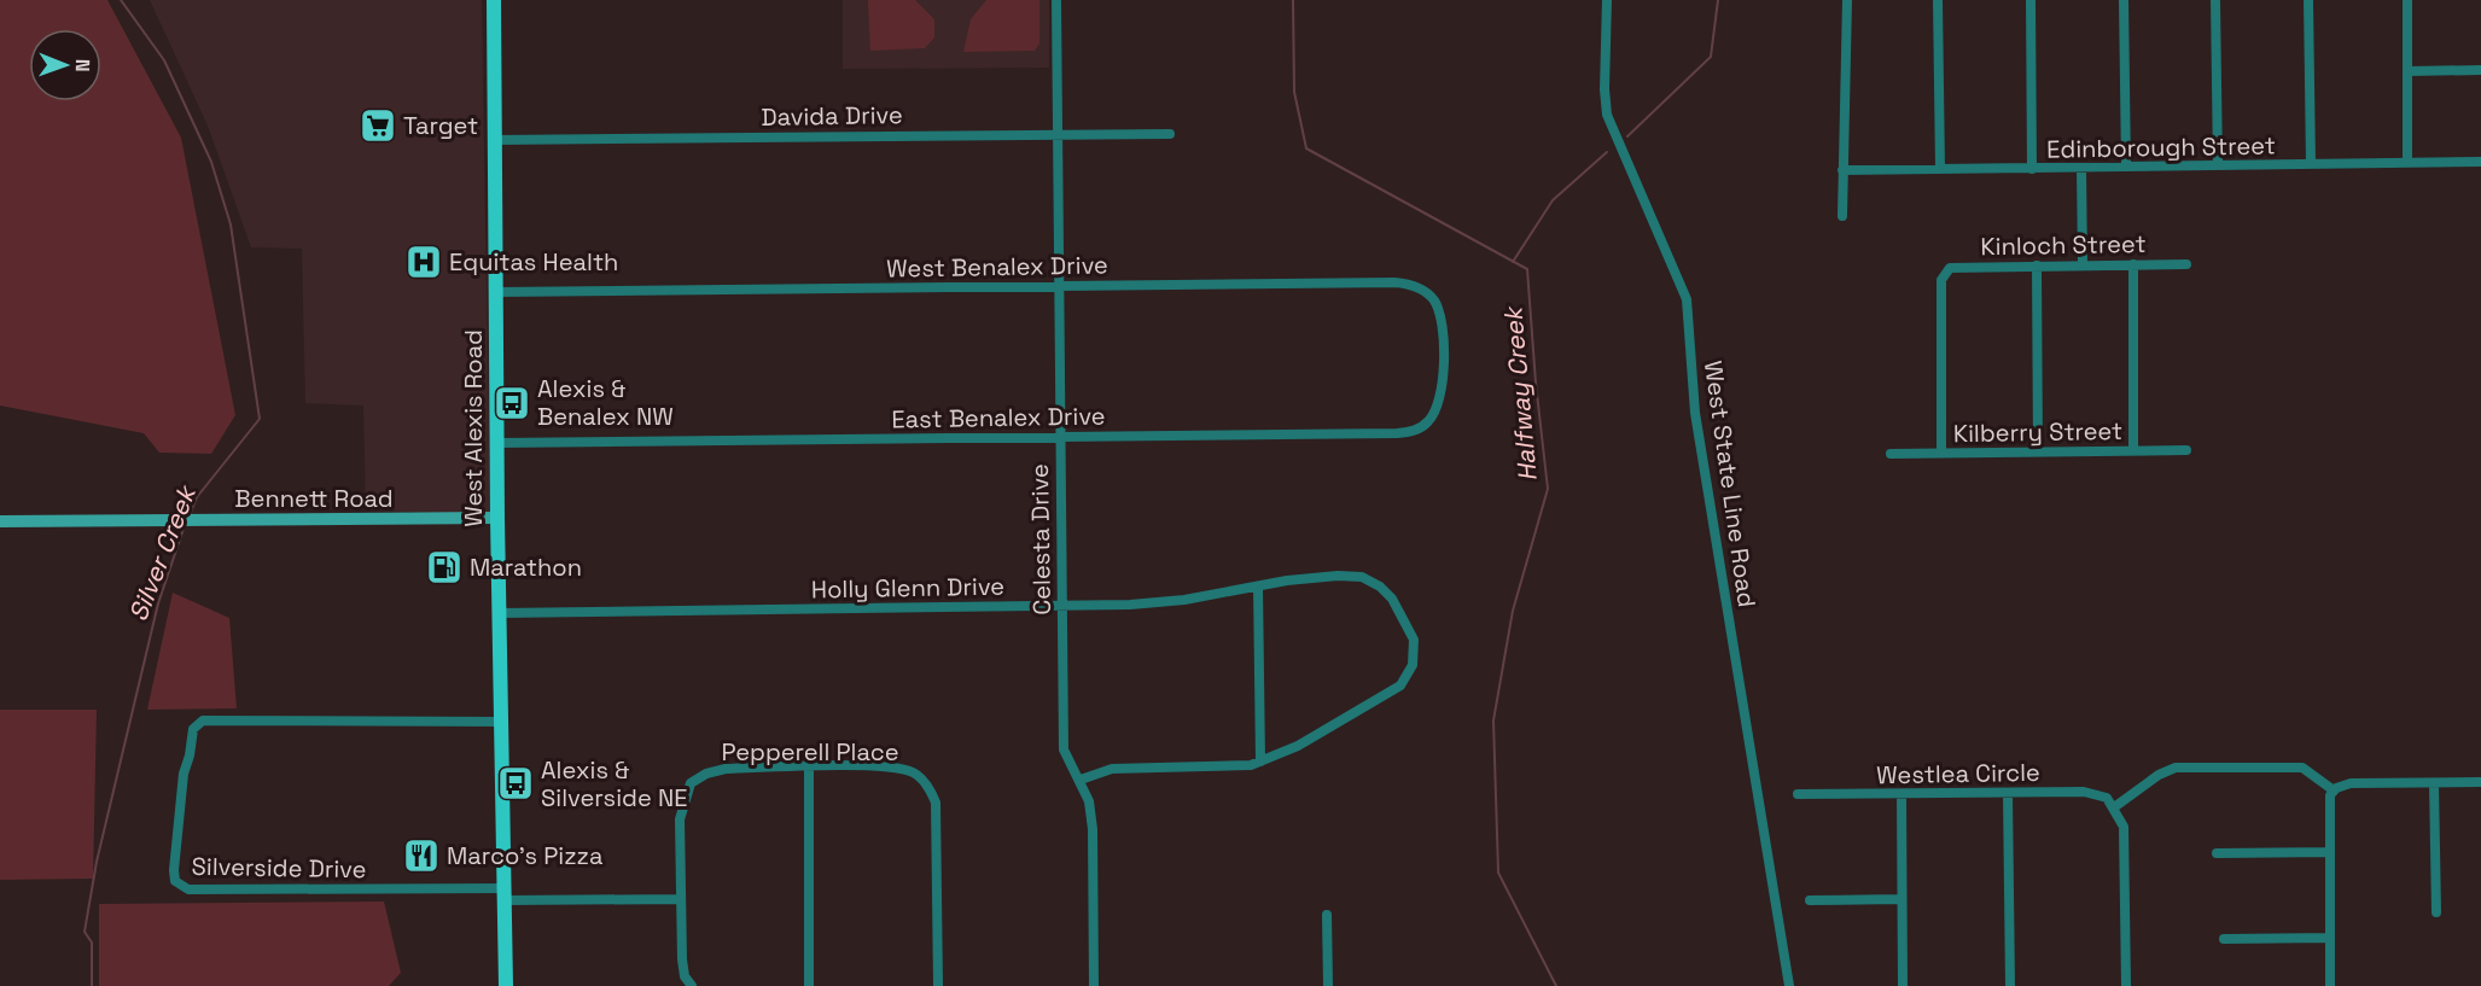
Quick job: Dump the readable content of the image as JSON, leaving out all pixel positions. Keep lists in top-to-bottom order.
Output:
{
  "streets": {
    "main road": ["West Alexis Road"],
    "street": [
      "Davida Drive",
      "Edinborough Street",
      "Kinloch Street",
      "West Benalex Drive",
      "East Benalex Drive",
      "Kilberry Street",
      "West State Line Road",
      "Bennett Road",
      "Celesta Drive",
      "Holly Glenn Drive",
      "Pepperell Place",
      "Westlea Circle",
      "Silverside Drive"
    ]
  },
  "crossings": [
    ["Davida Drive", "West Alexis Road"],
    ["Davida Drive", "Celesta Drive"],
    ["Kinloch Street", "Kilberry Street"],
    ["West Benalex Drive", "East Benalex Drive"],
    ["West Benalex Drive", "West Alexis Road"],
    ["West Benalex Drive", "Celesta Drive"],
    ["East Benalex Drive", "West Alexis Road"],
    ["East Benalex Drive", "Celesta Drive"],
    ["West Alexis Road", "Bennett Road"],
    ["West Alexis Road", "Holly Glenn Drive"],
    ["West Alexis Road", "Silverside Drive"],
    ["Celesta Drive", "Holly Glenn Drive"]
  ],
  "water": ["Halfway Creek", "Silver Creek"],
  "places": {
    "supermarket": ["Target"],
    "hospital": ["Equitas Health"],
    "bus stop": ["Alexis & Benalex NW", "Alexis & Silverside NE"],
    "fuel station": ["Marathon"],
    "restaurant": ["Marco's Pizza"]
  },
  "north": "right"
}
